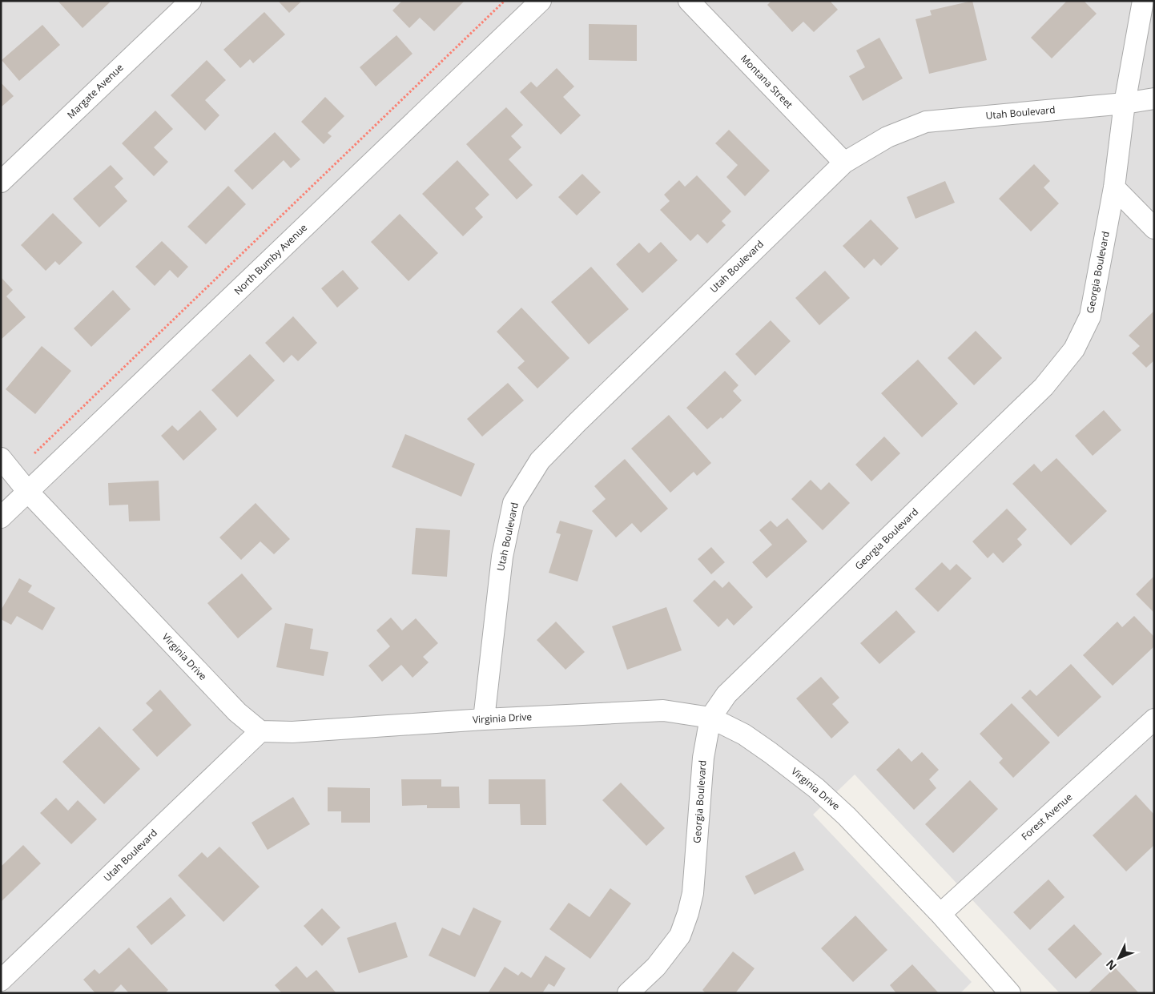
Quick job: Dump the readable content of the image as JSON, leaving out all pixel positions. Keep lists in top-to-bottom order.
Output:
{
  "streets": {
    "street": [
      "Montana Street",
      "Margate Avenue",
      "Utah Boulevard",
      "North Bumby Avenue",
      "Georgia Boulevard",
      "Virginia Drive",
      "Forest Avenue"
    ]
  },
  "crossings": [
    ["Montana Street", "Utah Boulevard"],
    ["Utah Boulevard", "Georgia Boulevard"],
    ["Utah Boulevard", "Virginia Drive"],
    ["North Bumby Avenue", "Virginia Drive"],
    ["Georgia Boulevard", "Virginia Drive"],
    ["Virginia Drive", "Forest Avenue"]
  ],
  "north": "bottom left"
}
